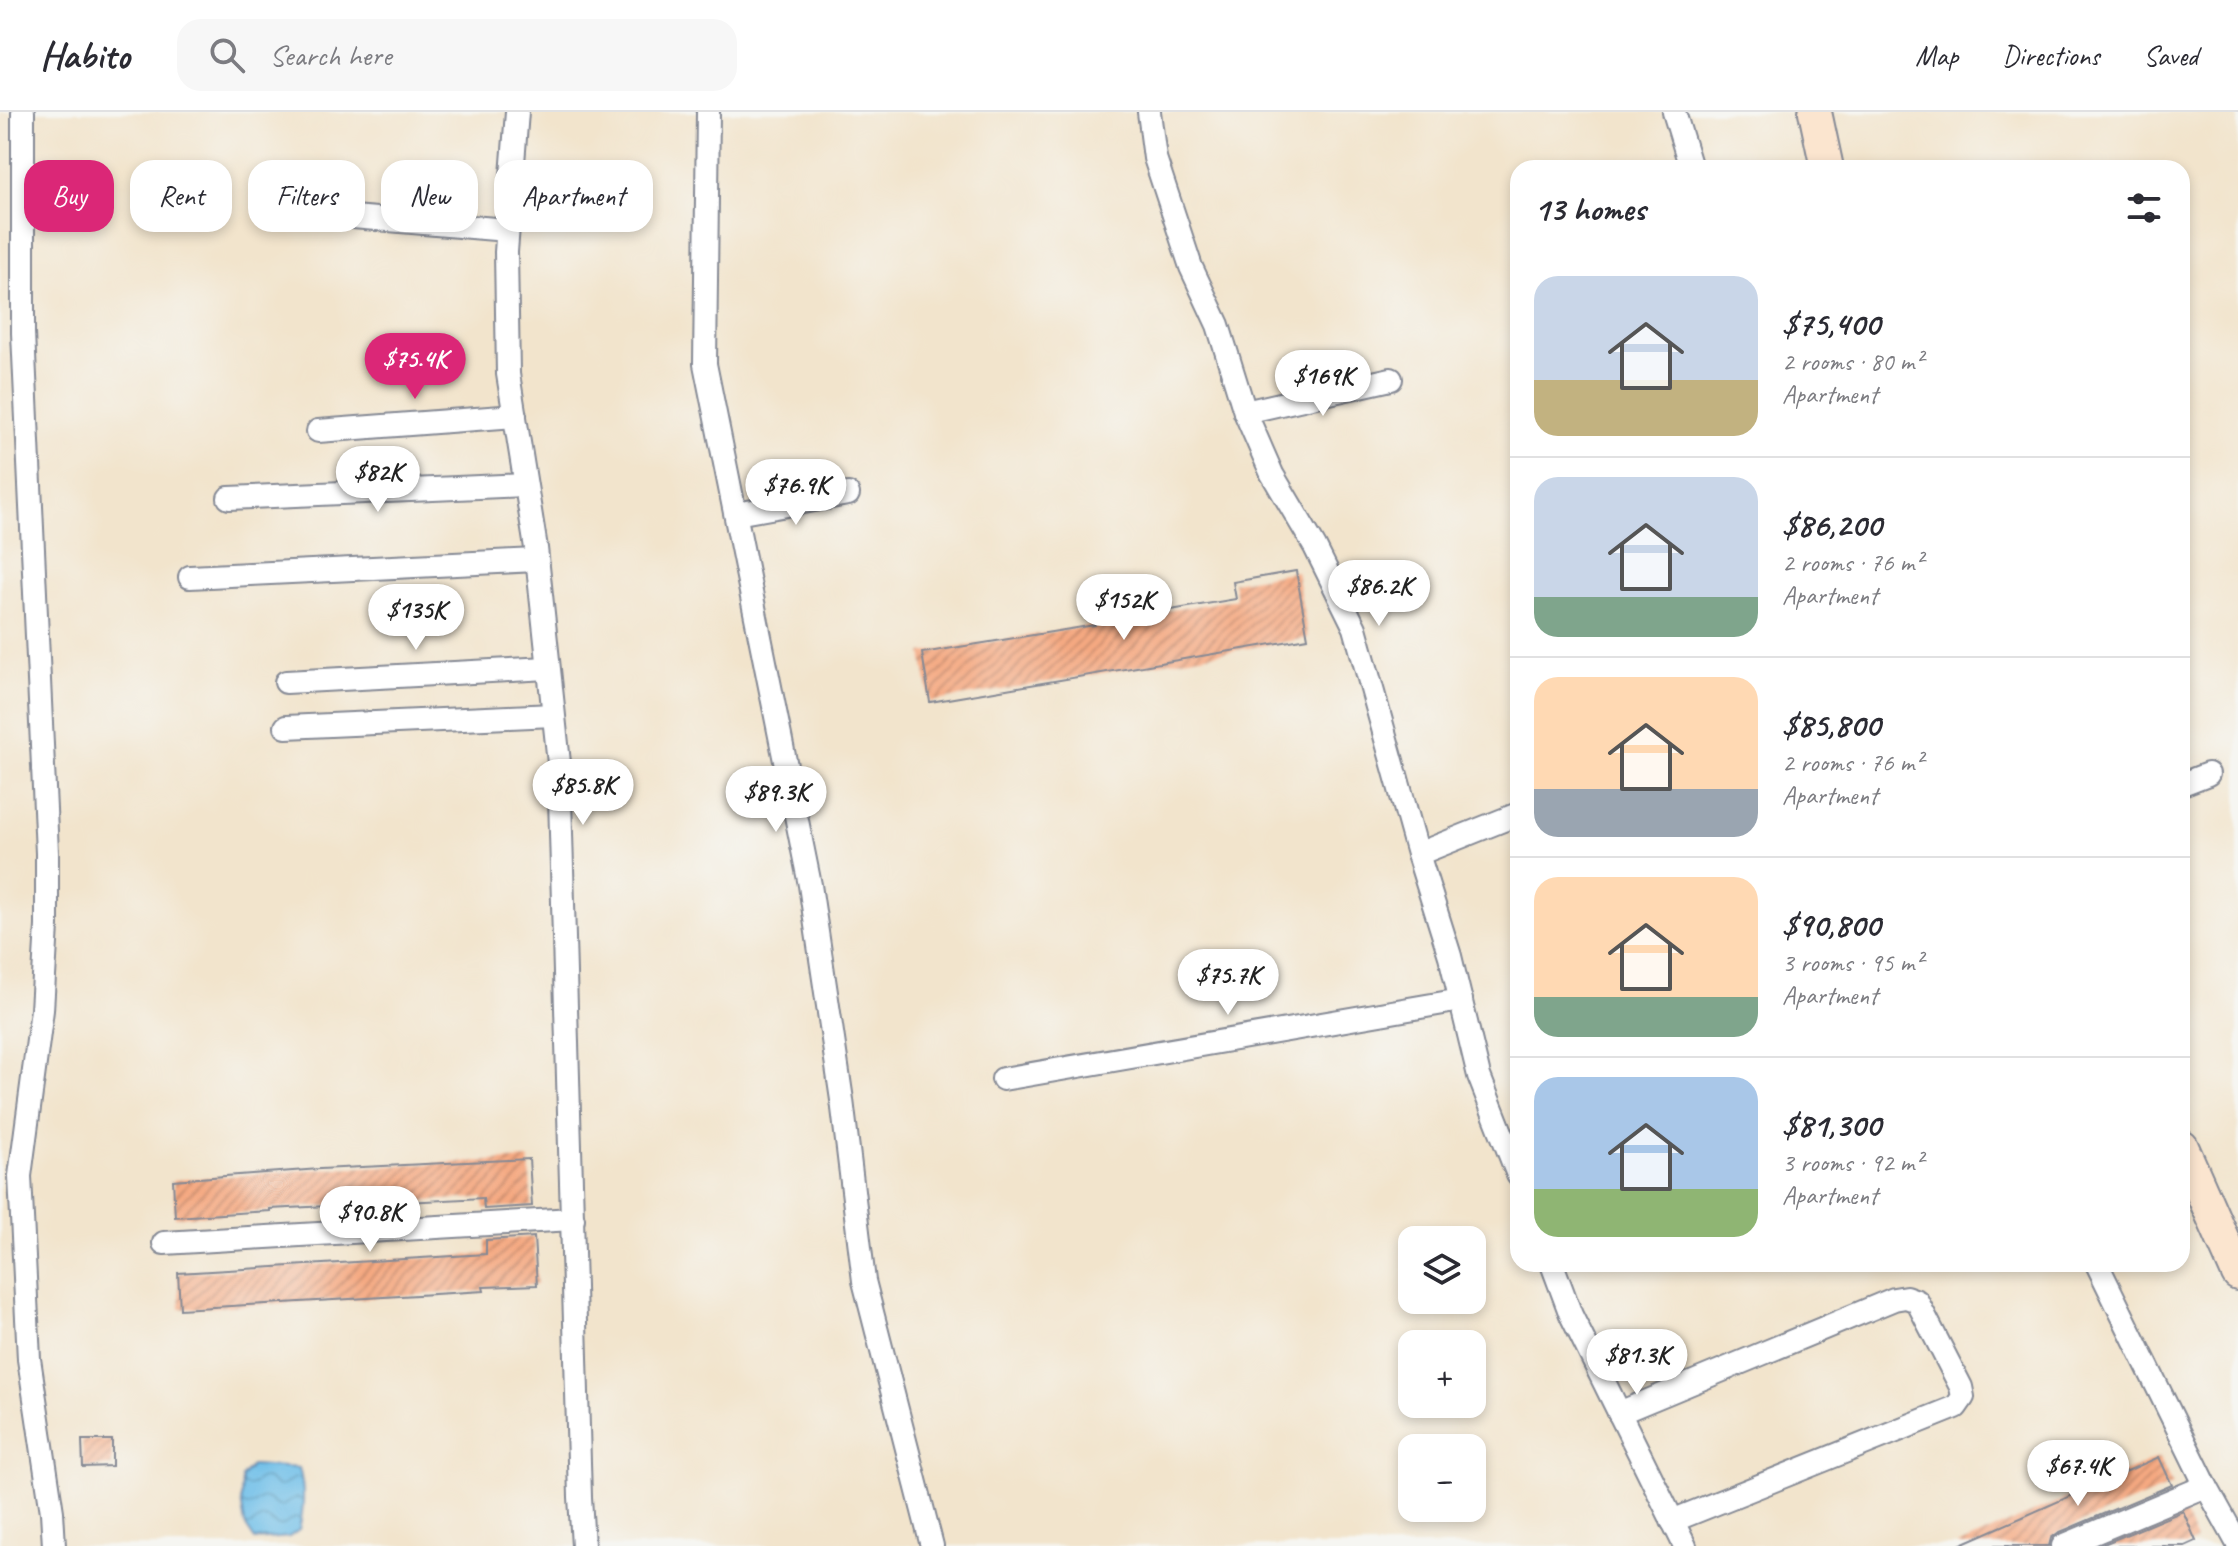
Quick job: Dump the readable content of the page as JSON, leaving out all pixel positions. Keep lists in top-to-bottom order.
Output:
{
  "page": {
    "header": "Habito",
    "search": "Search here",
    "nav": ["Map", "Directions", "Saved"],
    "chip": [
      "Buy",
      "Rent",
      "Filters",
      "New",
      "Apartment"
    ],
    "heading": "13 homes",
    "list": [
      {
        "name": "$75,400",
        "note": "2 rooms · 80 m² · Apartment"
      },
      {
        "name": "$86,200",
        "note": "2 rooms · 76 m² · Apartment"
      },
      {
        "name": "$85,800",
        "note": "2 rooms · 76 m² · Apartment"
      },
      {
        "name": "$90,800",
        "note": "3 rooms · 95 m² · Apartment"
      },
      {
        "name": "$81,300",
        "note": "3 rooms · 92 m² · Apartment"
      }
    ],
    "price": [
      "$75.4K",
      "$169K",
      "$82K",
      "$76.9K",
      "$86.2K",
      "$152K",
      "$135K",
      "$85.8K",
      "$89.3K",
      "$75.7K",
      "$90.8K",
      "$81.3K",
      "$67.4K"
    ],
    "map_buttons": ["+", "−"]
  }
}
